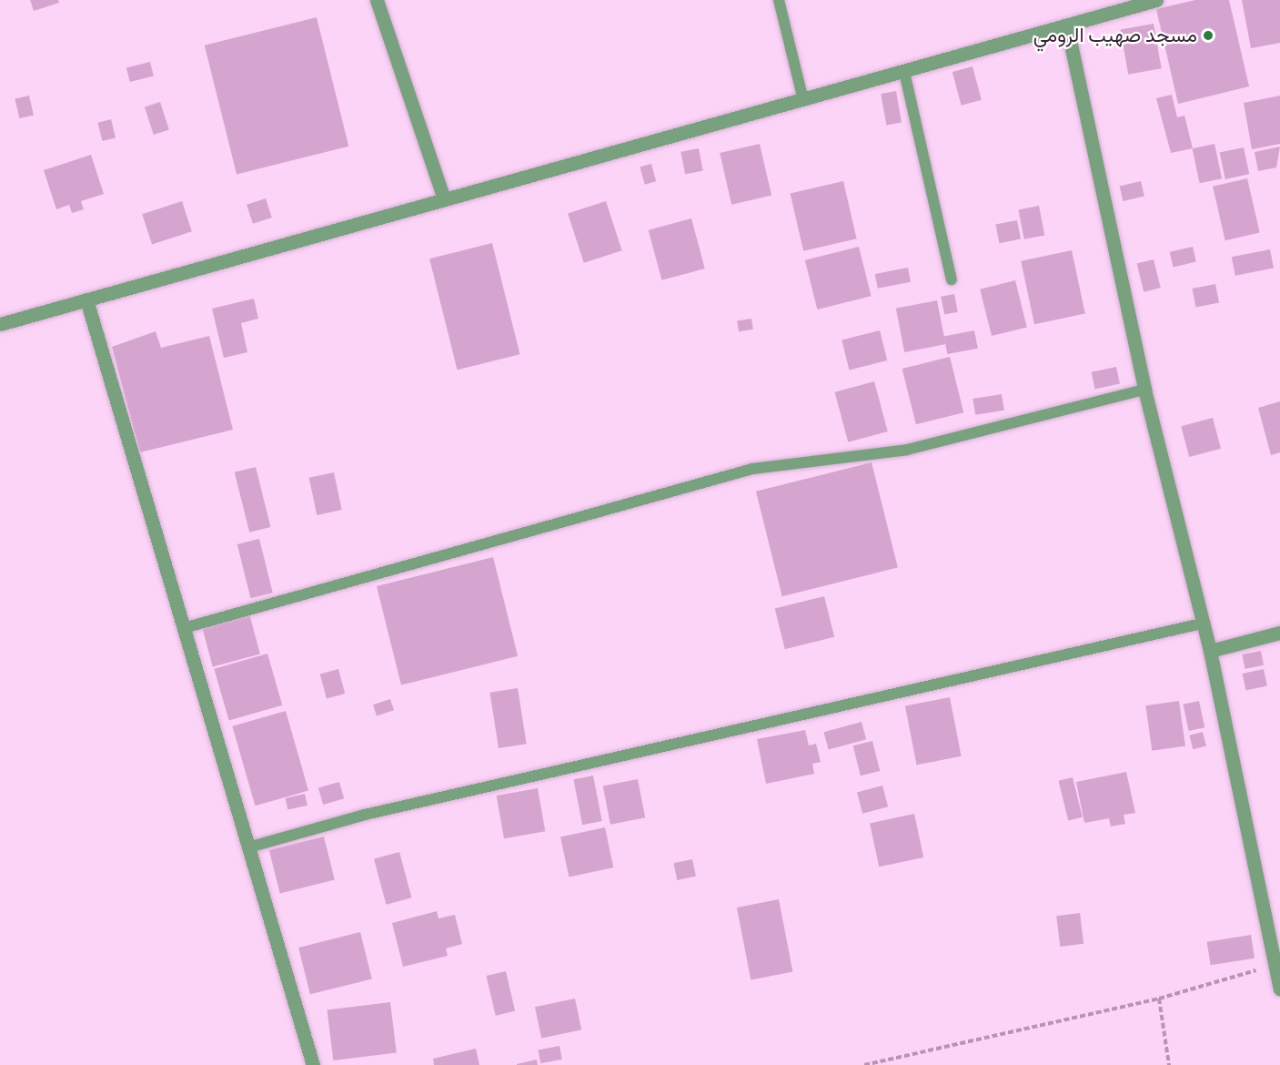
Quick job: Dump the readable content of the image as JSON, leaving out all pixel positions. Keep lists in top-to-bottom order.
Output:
{
  "places": ["مسجد صهيب الرومي"]
}
